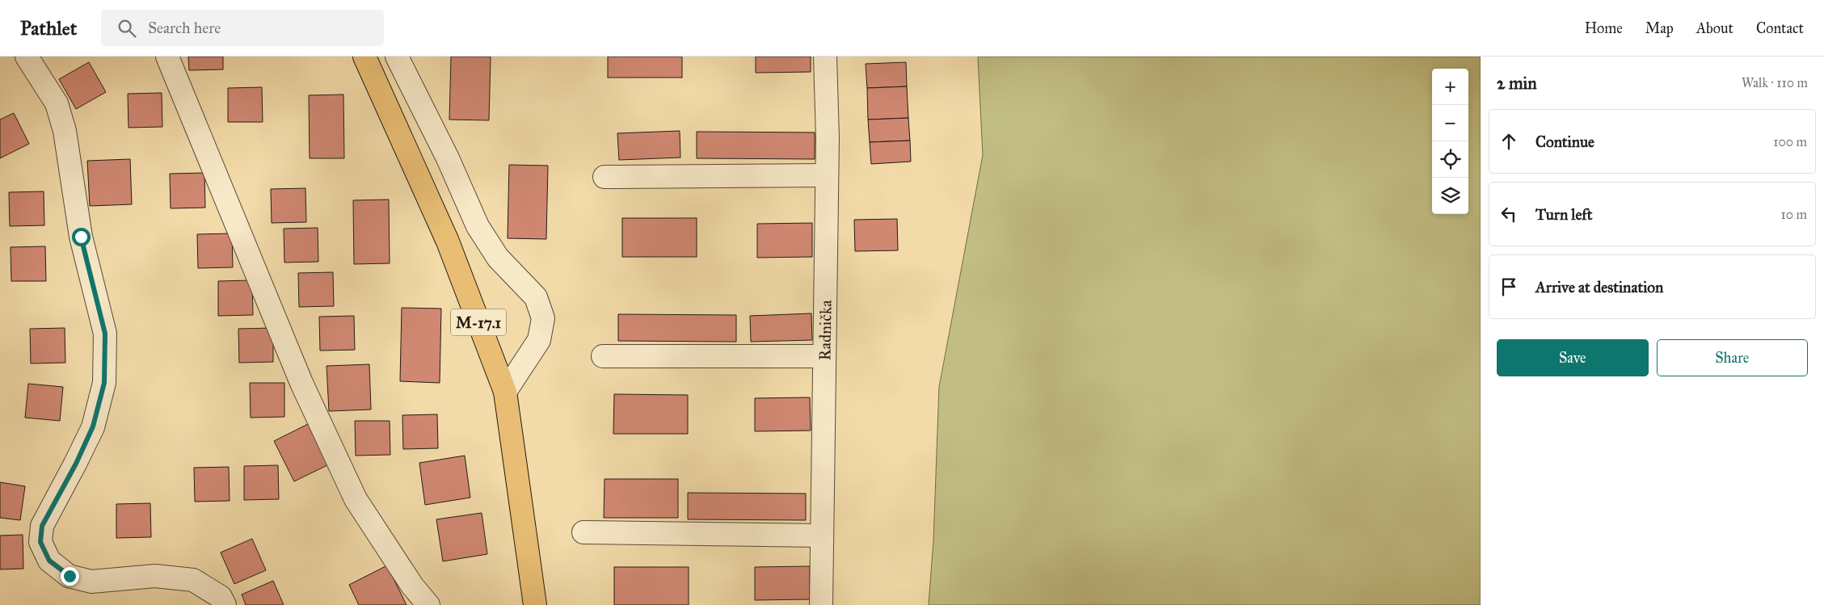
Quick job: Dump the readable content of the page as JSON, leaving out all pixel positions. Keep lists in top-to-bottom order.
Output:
{
  "streets": {
    "main road": ["M-17.1"],
    "street": ["Radnička"]
  },
  "page": {
    "header": "Pathlet",
    "search": "Search here",
    "nav": [
      "Home",
      "Map",
      "About",
      "Contact"
    ],
    "heading": ["2 min", "Walk · 110 m"],
    "map_buttons": ["+", "−"],
    "list": [
      ["Continue", "100 m"],
      ["Turn left", "10 m"],
      "Arrive at destination"
    ],
    "buttons": ["Save", "Share"]
  }
}
